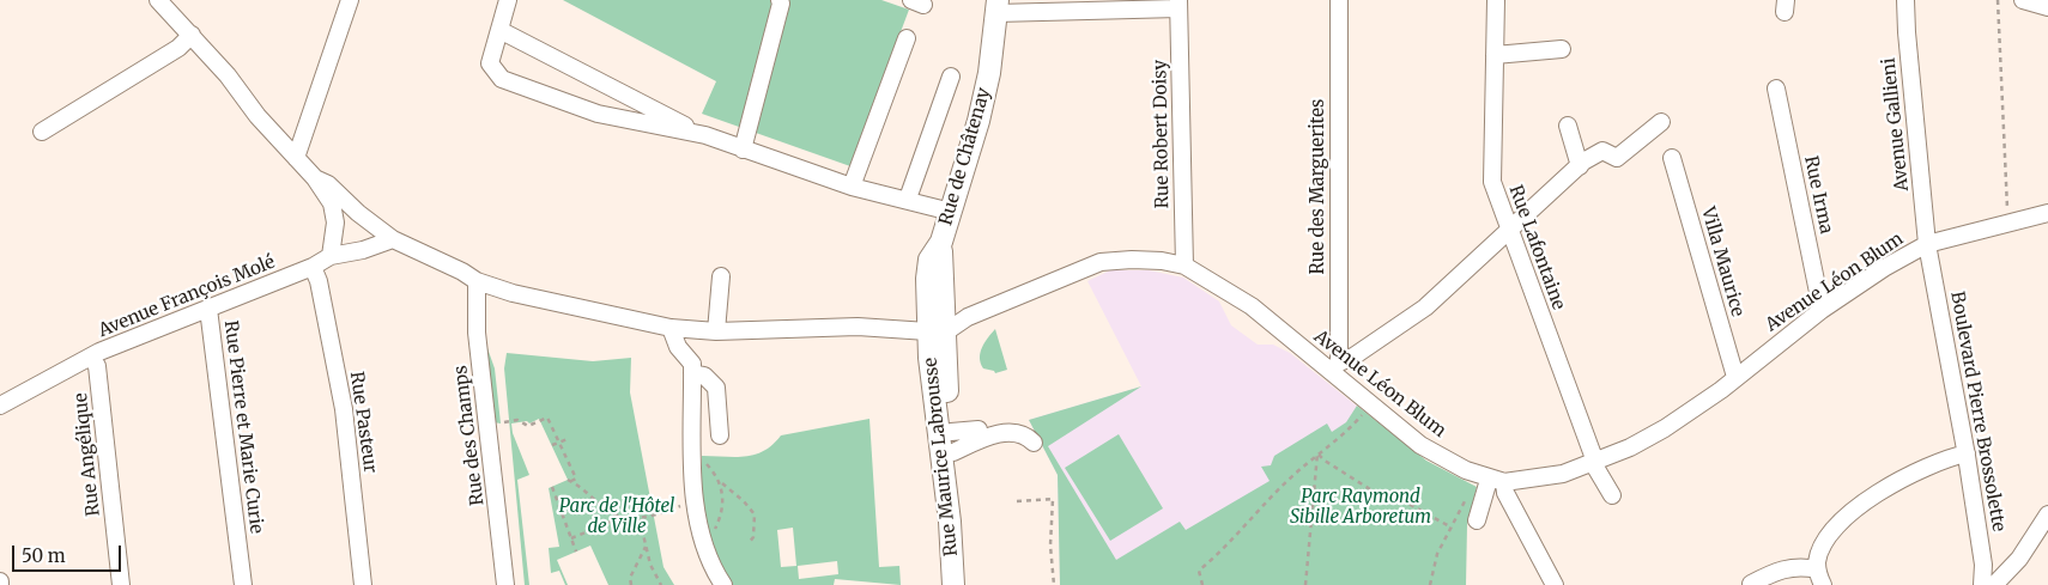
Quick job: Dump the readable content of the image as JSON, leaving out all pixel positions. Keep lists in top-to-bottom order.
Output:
{
  "streets": {
    "main road": ["Rue de Châtenay", "Rue Maurice Labrousse"],
    "street": [
      "Avenue Gallieni",
      "Rue Robert Doisy",
      "Rue des Marguerites",
      "Rue Irma",
      "Rue Lafontaine",
      "Villa Maurice",
      "Avenue Léon Blum",
      "Avenue François Molé",
      "Boulevard Pierre Brossolette",
      "Rue Pasteur",
      "Rue Pierre et Marie Curie",
      "Rue des Champs",
      "Rue Angélique"
    ]
  },
  "crossings": [
    ["Avenue Gallieni", "Avenue Léon Blum"],
    ["Avenue Gallieni", "Boulevard Pierre Brossolette"],
    ["Rue Robert Doisy", "Avenue Léon Blum"],
    ["Rue de Châtenay", "Avenue Léon Blum"],
    ["Rue de Châtenay", "Rue Maurice Labrousse"],
    ["Rue des Marguerites", "Avenue Léon Blum"],
    ["Rue Irma", "Avenue Léon Blum"],
    ["Rue Lafontaine", "Avenue Léon Blum"],
    ["Villa Maurice", "Avenue Léon Blum"],
    ["Avenue Léon Blum", "Boulevard Pierre Brossolette"],
    ["Avenue Léon Blum", "Rue Maurice Labrousse"],
    ["Avenue François Molé", "Rue Pasteur"],
    ["Avenue François Molé", "Rue Pierre et Marie Curie"],
    ["Avenue François Molé", "Rue Angélique"]
  ],
  "parks": ["Parc Raymond Sibille Arboretum", "Parc de l'Hôtel de Ville"],
  "scale_bar": "50 m"
}
